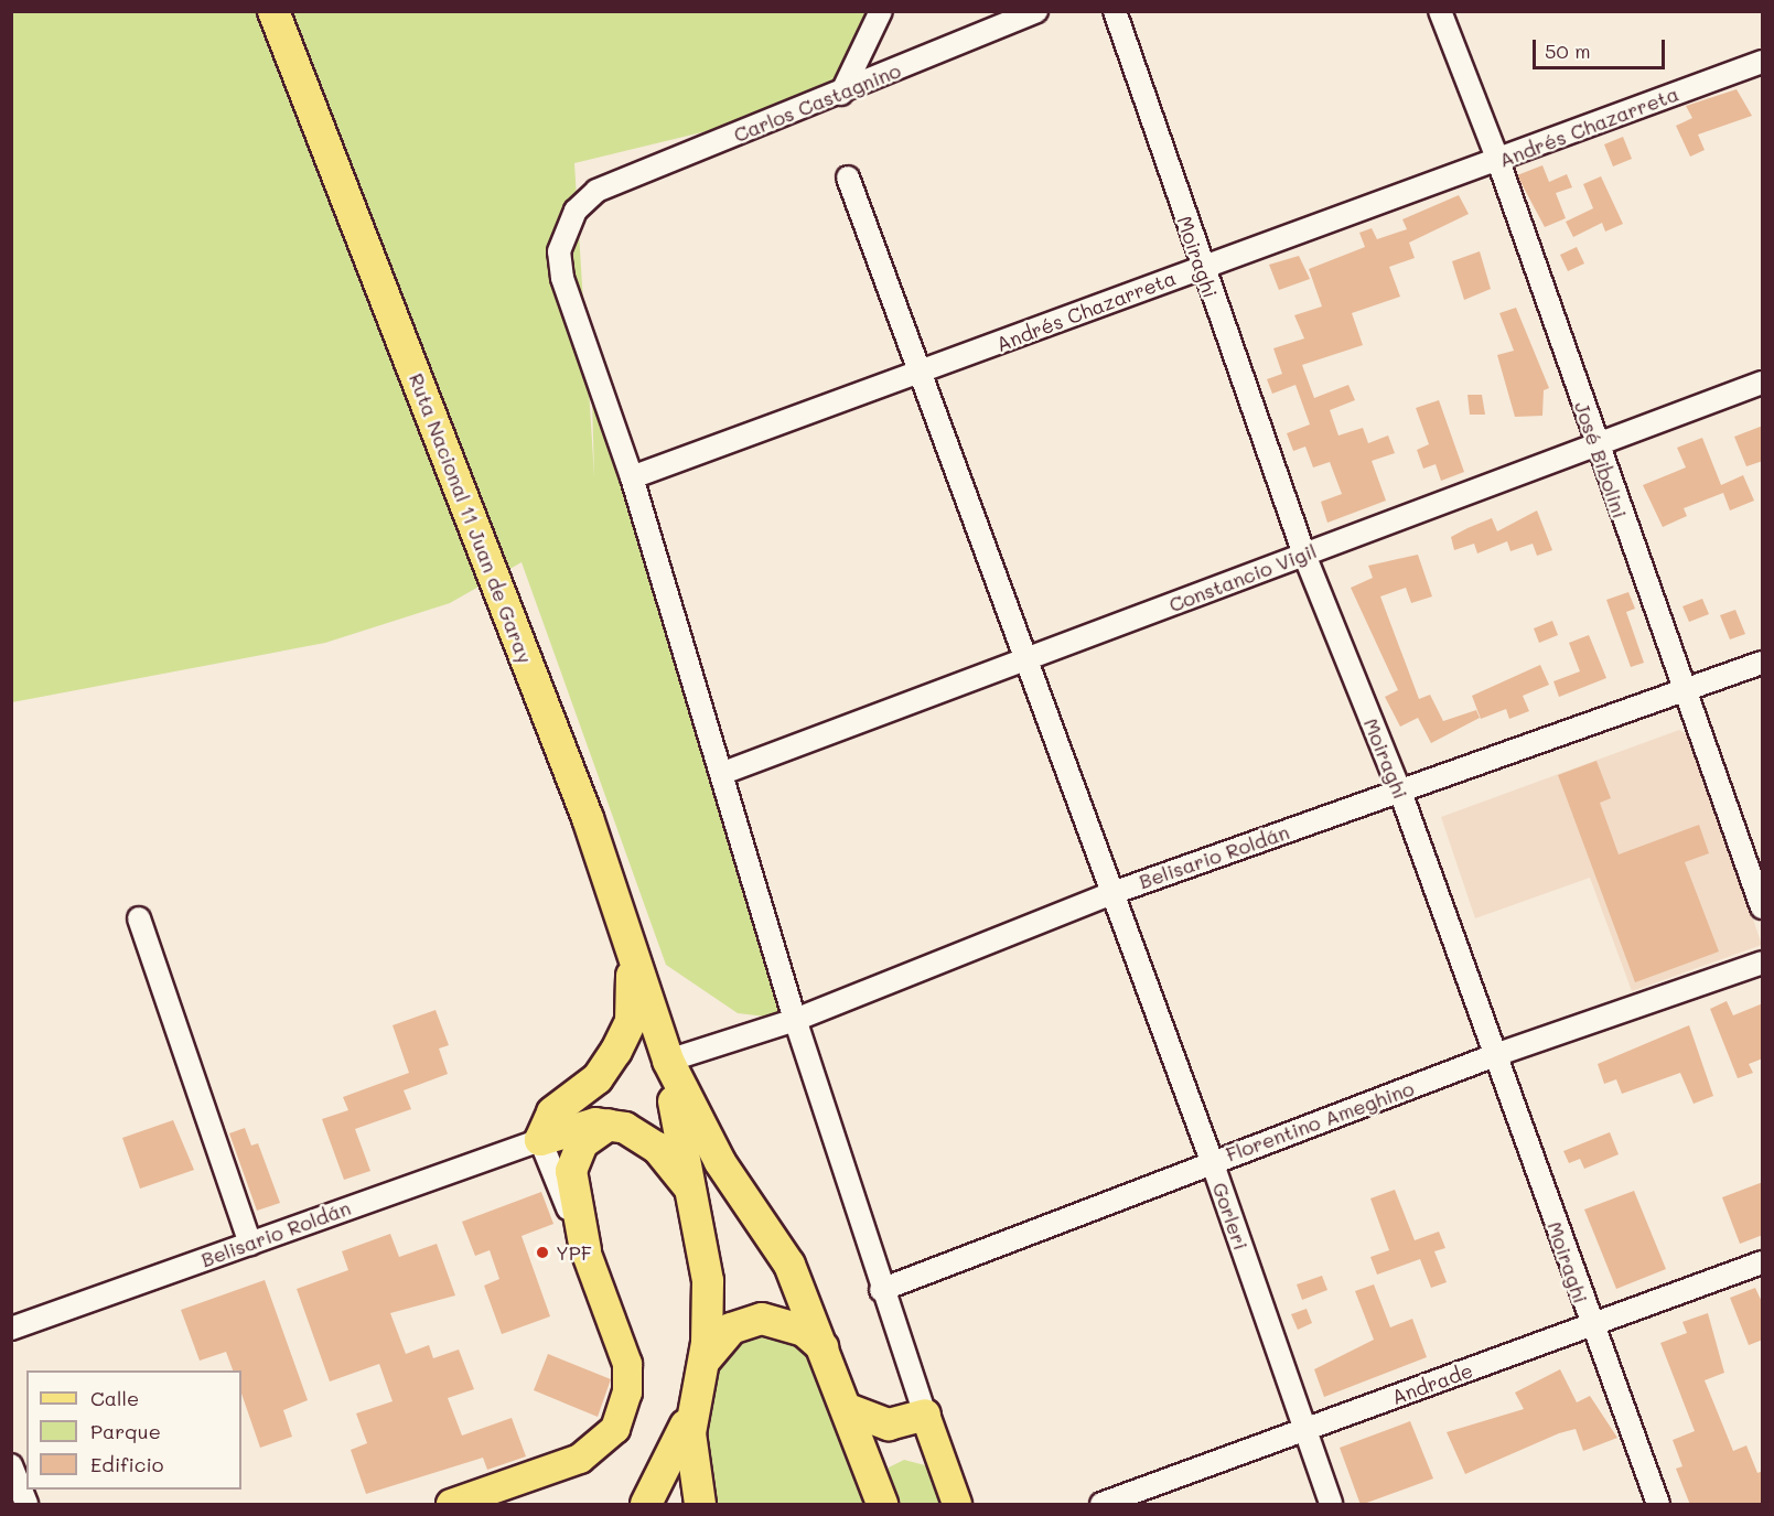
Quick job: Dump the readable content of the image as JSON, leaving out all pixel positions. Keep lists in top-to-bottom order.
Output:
{
  "streets": {
    "highway": ["Ruta Nacional 11 Juan de Garay"],
    "street": [
      "Carlos Castagnino",
      "Andrés Chazarreta",
      "Moiraghi",
      "José Bibolini",
      "Constancio Vigil",
      "Belisario Roldán",
      "Florentino Ameghino",
      "Gorleri",
      "Andrade"
    ]
  },
  "crossings": [
    ["Carlos Castagnino", "Andrés Chazarreta"],
    ["Andrés Chazarreta", "Moiraghi"],
    ["Andrés Chazarreta", "José Bibolini"],
    ["Andrés Chazarreta", "Gorleri"],
    ["Moiraghi", "Constancio Vigil"],
    ["Moiraghi", "Belisario Roldán"],
    ["Moiraghi", "Florentino Ameghino"],
    ["Moiraghi", "Andrade"],
    ["José Bibolini", "Constancio Vigil"],
    ["José Bibolini", "Belisario Roldán"],
    ["Ruta Nacional 11 Juan de Garay", "Belisario Roldán"],
    ["Constancio Vigil", "Gorleri"],
    ["Belisario Roldán", "Gorleri"],
    ["Florentino Ameghino", "Gorleri"],
    ["Gorleri", "Andrade"]
  ],
  "places": ["YPF"],
  "legend": ["Calle", "Parque", "Edificio"],
  "scale_bar": "50 m"
}
